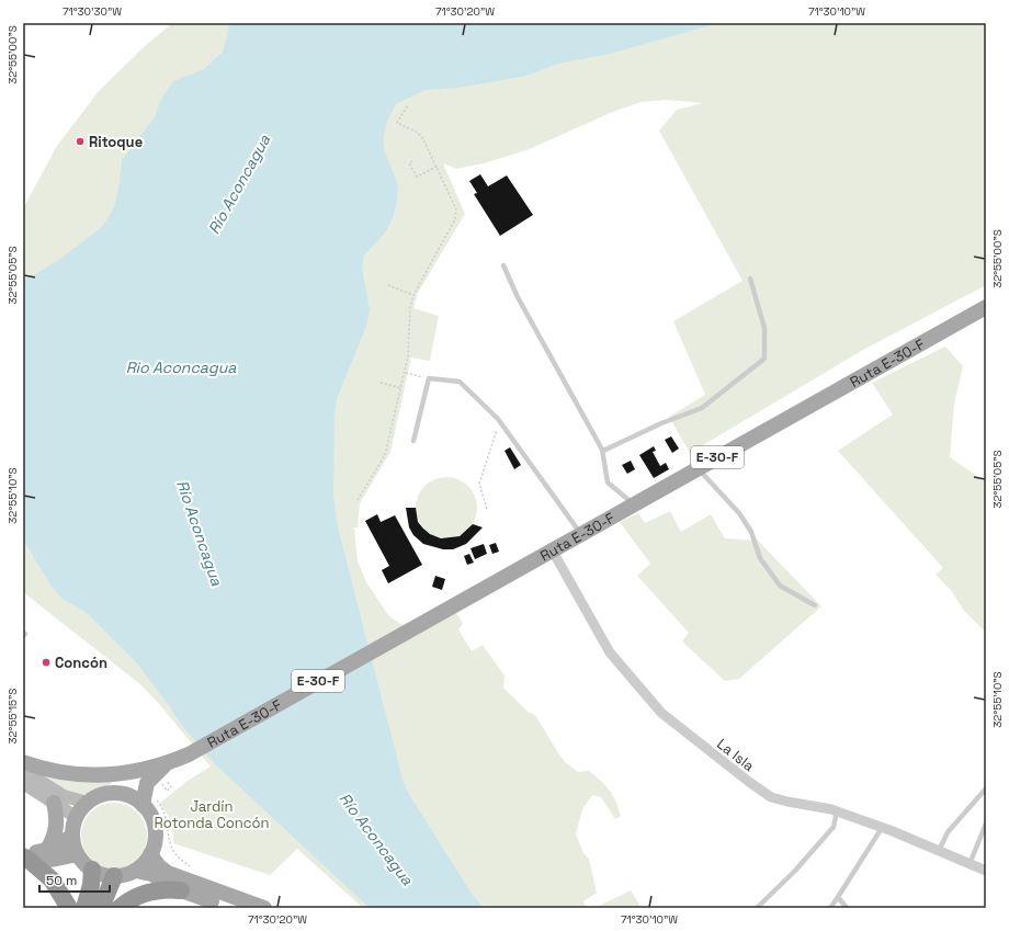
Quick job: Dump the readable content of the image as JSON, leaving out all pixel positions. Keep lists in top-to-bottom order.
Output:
{
  "streets": {
    "main road": ["Ruta E-30-F", "E-30-F"],
    "street": ["La Isla"]
  },
  "crossings": [
    ["Ruta E-30-F", "E-30-F"],
    ["Ruta E-30-F", "La Isla"]
  ],
  "water": ["Río Aconcagua", "Rio Aconcagua"],
  "parks": ["Jardín Rotonda Concón"],
  "places": ["Ritoque", "Concón"],
  "scale_bar": "50 m",
  "coordinates": [
    "71°30'30\"W",
    "71°30'20\"W",
    "71°30'10\"W",
    "32°55'00\"S",
    "32°55'05\"S",
    "32°55'10\"S",
    "32°55'15\"S"
  ]
}
